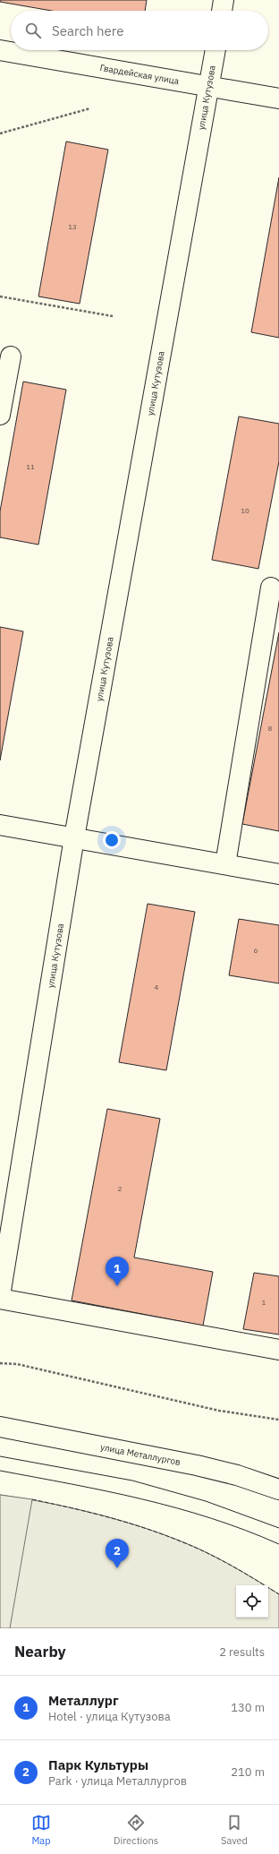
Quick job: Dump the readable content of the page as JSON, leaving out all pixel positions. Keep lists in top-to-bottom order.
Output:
{
  "streets": {
    "street": ["Гвардейская улица", "улица Кутузова", "улица Металлургов"]
  },
  "crossings": [
    ["Гвардейская улица", "улица Кутузова"]
  ],
  "house_numbers": [
    "13",
    "11",
    "10",
    "8",
    "6",
    "4",
    "2",
    "1"
  ],
  "page": {
    "search": "Search here",
    "pins": ["1", "2"],
    "heading": ["Nearby", "2 results"],
    "list": [
      {
        "mark": "1",
        "name": "Металлург",
        "note": "Hotel · улица Кутузова",
        "value": "130 m"
      },
      {
        "mark": "2",
        "name": "Парк Культуры",
        "note": "Park · улица Металлургов",
        "value": "210 m"
      }
    ],
    "nav": ["Map", "Directions", "Saved"]
  }
}
